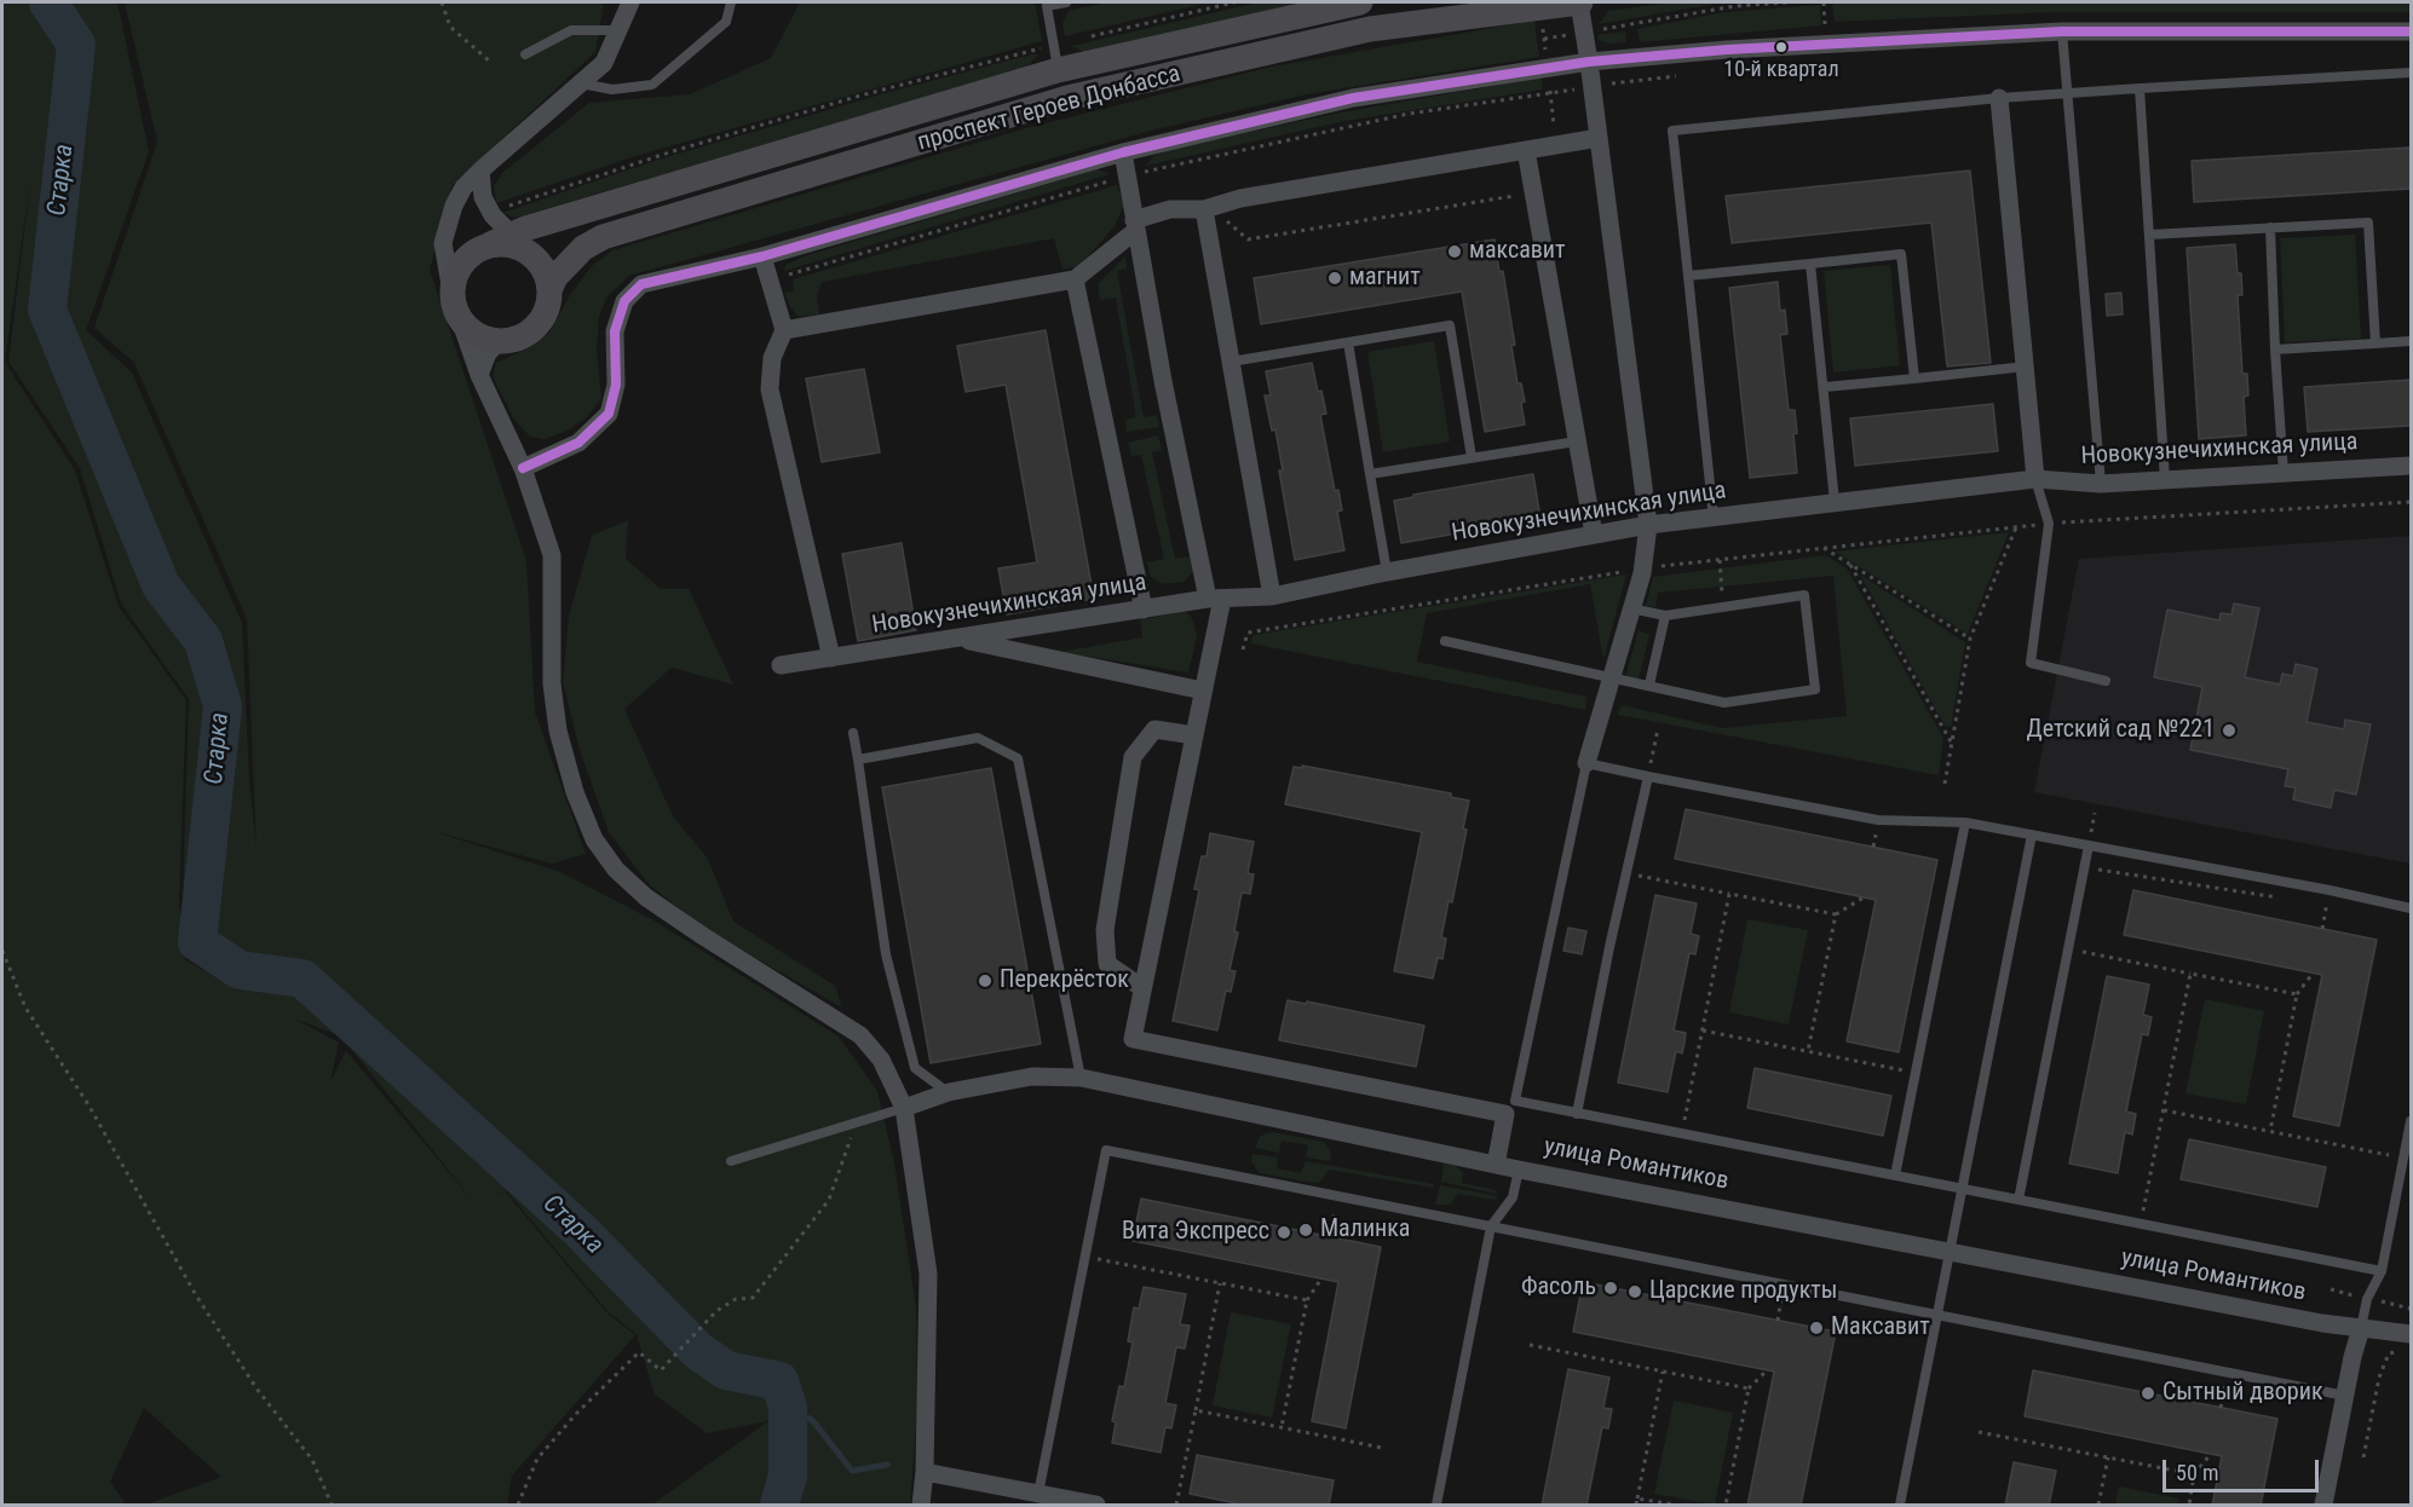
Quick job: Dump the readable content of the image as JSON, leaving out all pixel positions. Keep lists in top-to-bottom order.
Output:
{
  "streets": {
    "street": ["проспект Героев Донбасса", "Новокузнечихинская улица", "улица Романтиков"]
  },
  "water": ["Старка"],
  "places": [
    "10-й квартал",
    "максавит",
    "магнит",
    "Детский сад №221",
    "Перекрёсток",
    "Малинка",
    "Вита Экспресс",
    "Фасоль",
    "Царские продукты",
    "Максавит",
    "Сытный дворик"
  ],
  "scale_bar": "50 m"
}
